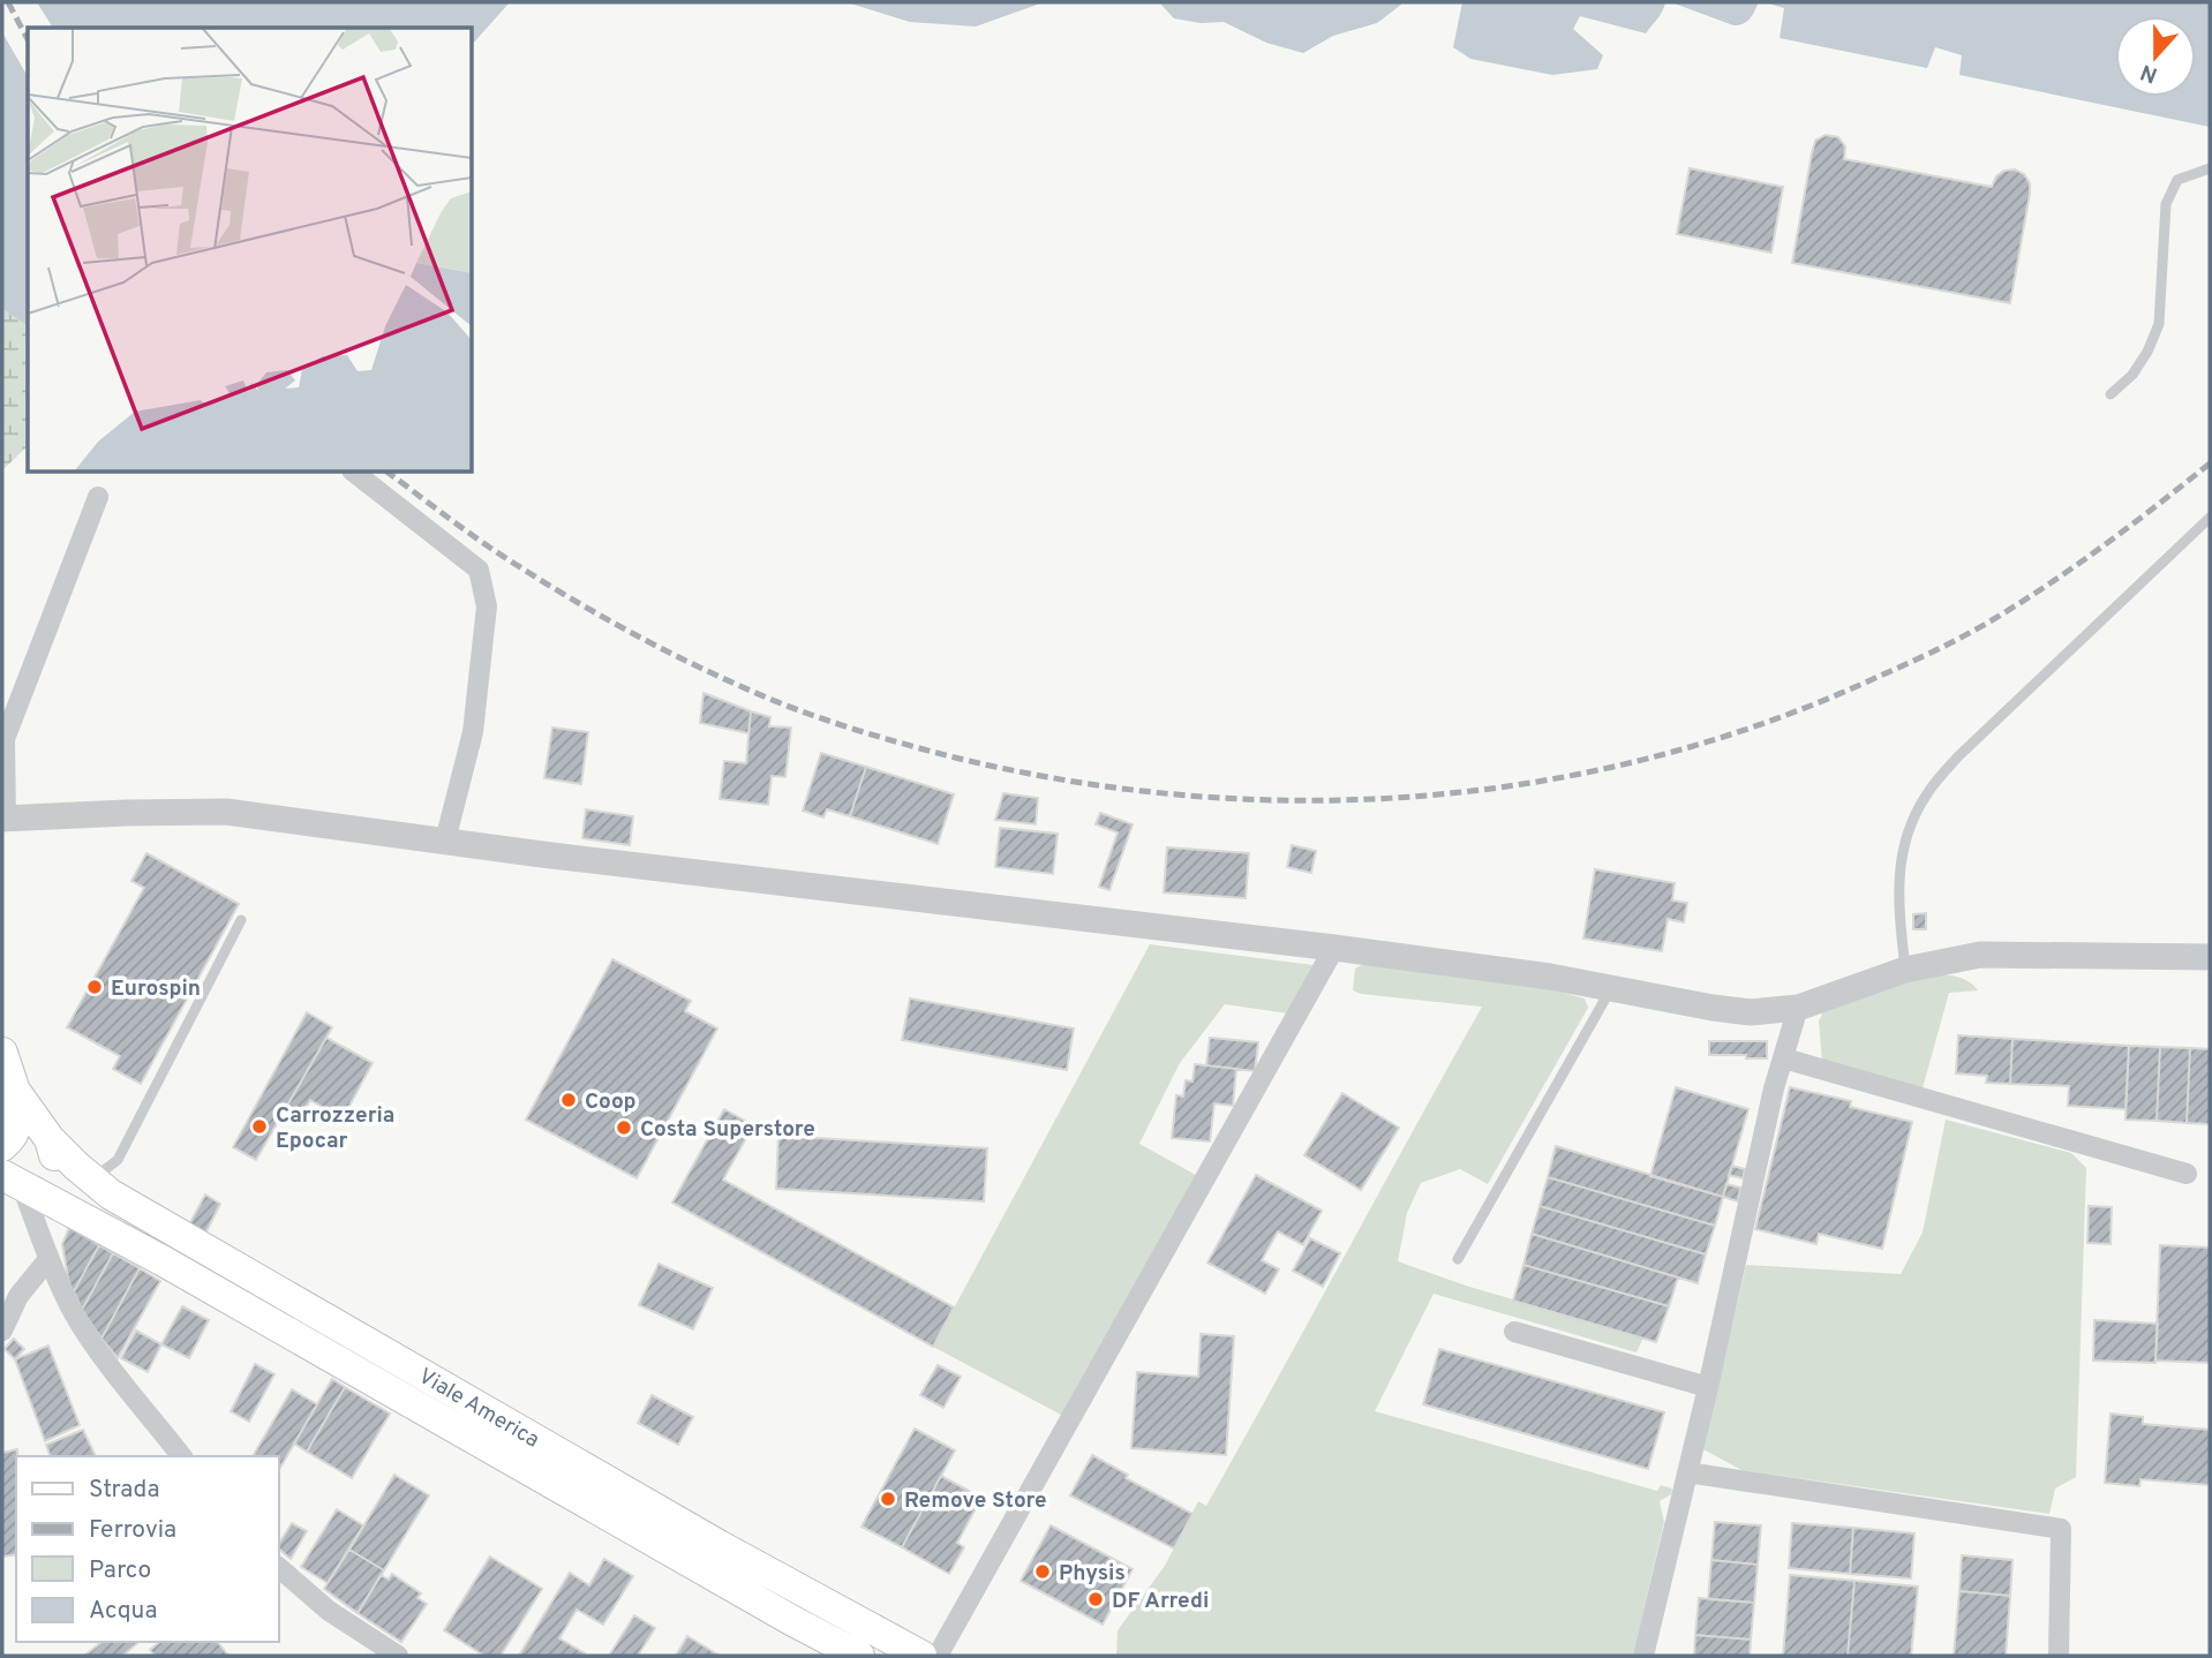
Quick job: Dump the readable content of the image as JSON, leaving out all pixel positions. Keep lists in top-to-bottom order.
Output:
{
  "streets": {
    "main road": ["Viale America"]
  },
  "places": [
    "Eurospin",
    "Coop",
    "Carrozzeria Epocar",
    "Costa Superstore",
    "Remove Store",
    "Physis",
    "DF Arredi"
  ],
  "legend": [
    "Strada",
    "Ferrovia",
    "Parco",
    "Acqua"
  ],
  "north": "bottom"
}
